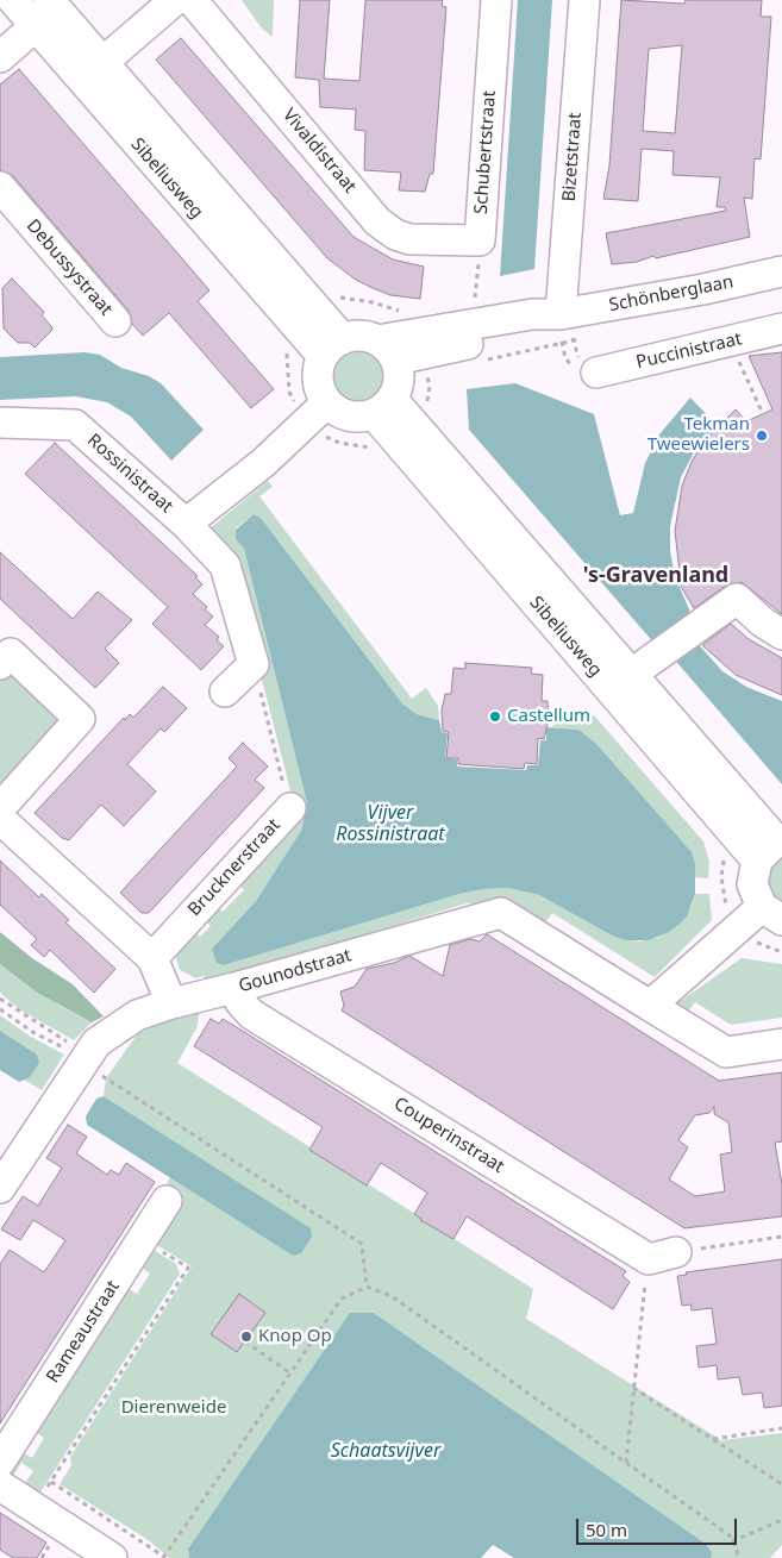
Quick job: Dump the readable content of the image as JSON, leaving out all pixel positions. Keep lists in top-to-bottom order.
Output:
{
  "streets": {
    "street": [
      "Vivaldistraat",
      "Schubertstraat",
      "Bizetstraat",
      "Sibeliusweg",
      "Debussystraat",
      "Schönberglaan",
      "Puccinistraat",
      "Rossinistraat",
      "Brucknerstraat",
      "Gounodstraat",
      "Couperinstraat",
      "Rameaustraat"
    ]
  },
  "crossings": [
    ["Vivaldistraat", "Schubertstraat"],
    ["Bizetstraat", "Schönberglaan"],
    ["Sibeliusweg", "Schönberglaan"],
    ["Sibeliusweg", "Rossinistraat"],
    ["Schönberglaan", "Rossinistraat"],
    ["Rossinistraat", "Brucknerstraat"],
    ["Gounodstraat", "Couperinstraat"]
  ],
  "districts": ["'s-Gravenland"],
  "water": ["Vijver Rossinistraat", "Schaatsvijver"],
  "parks": ["Dierenweide"],
  "places": ["Tekman Tweewielers", "Castellum", "Knop Op"],
  "scale_bar": "50 m"
}
